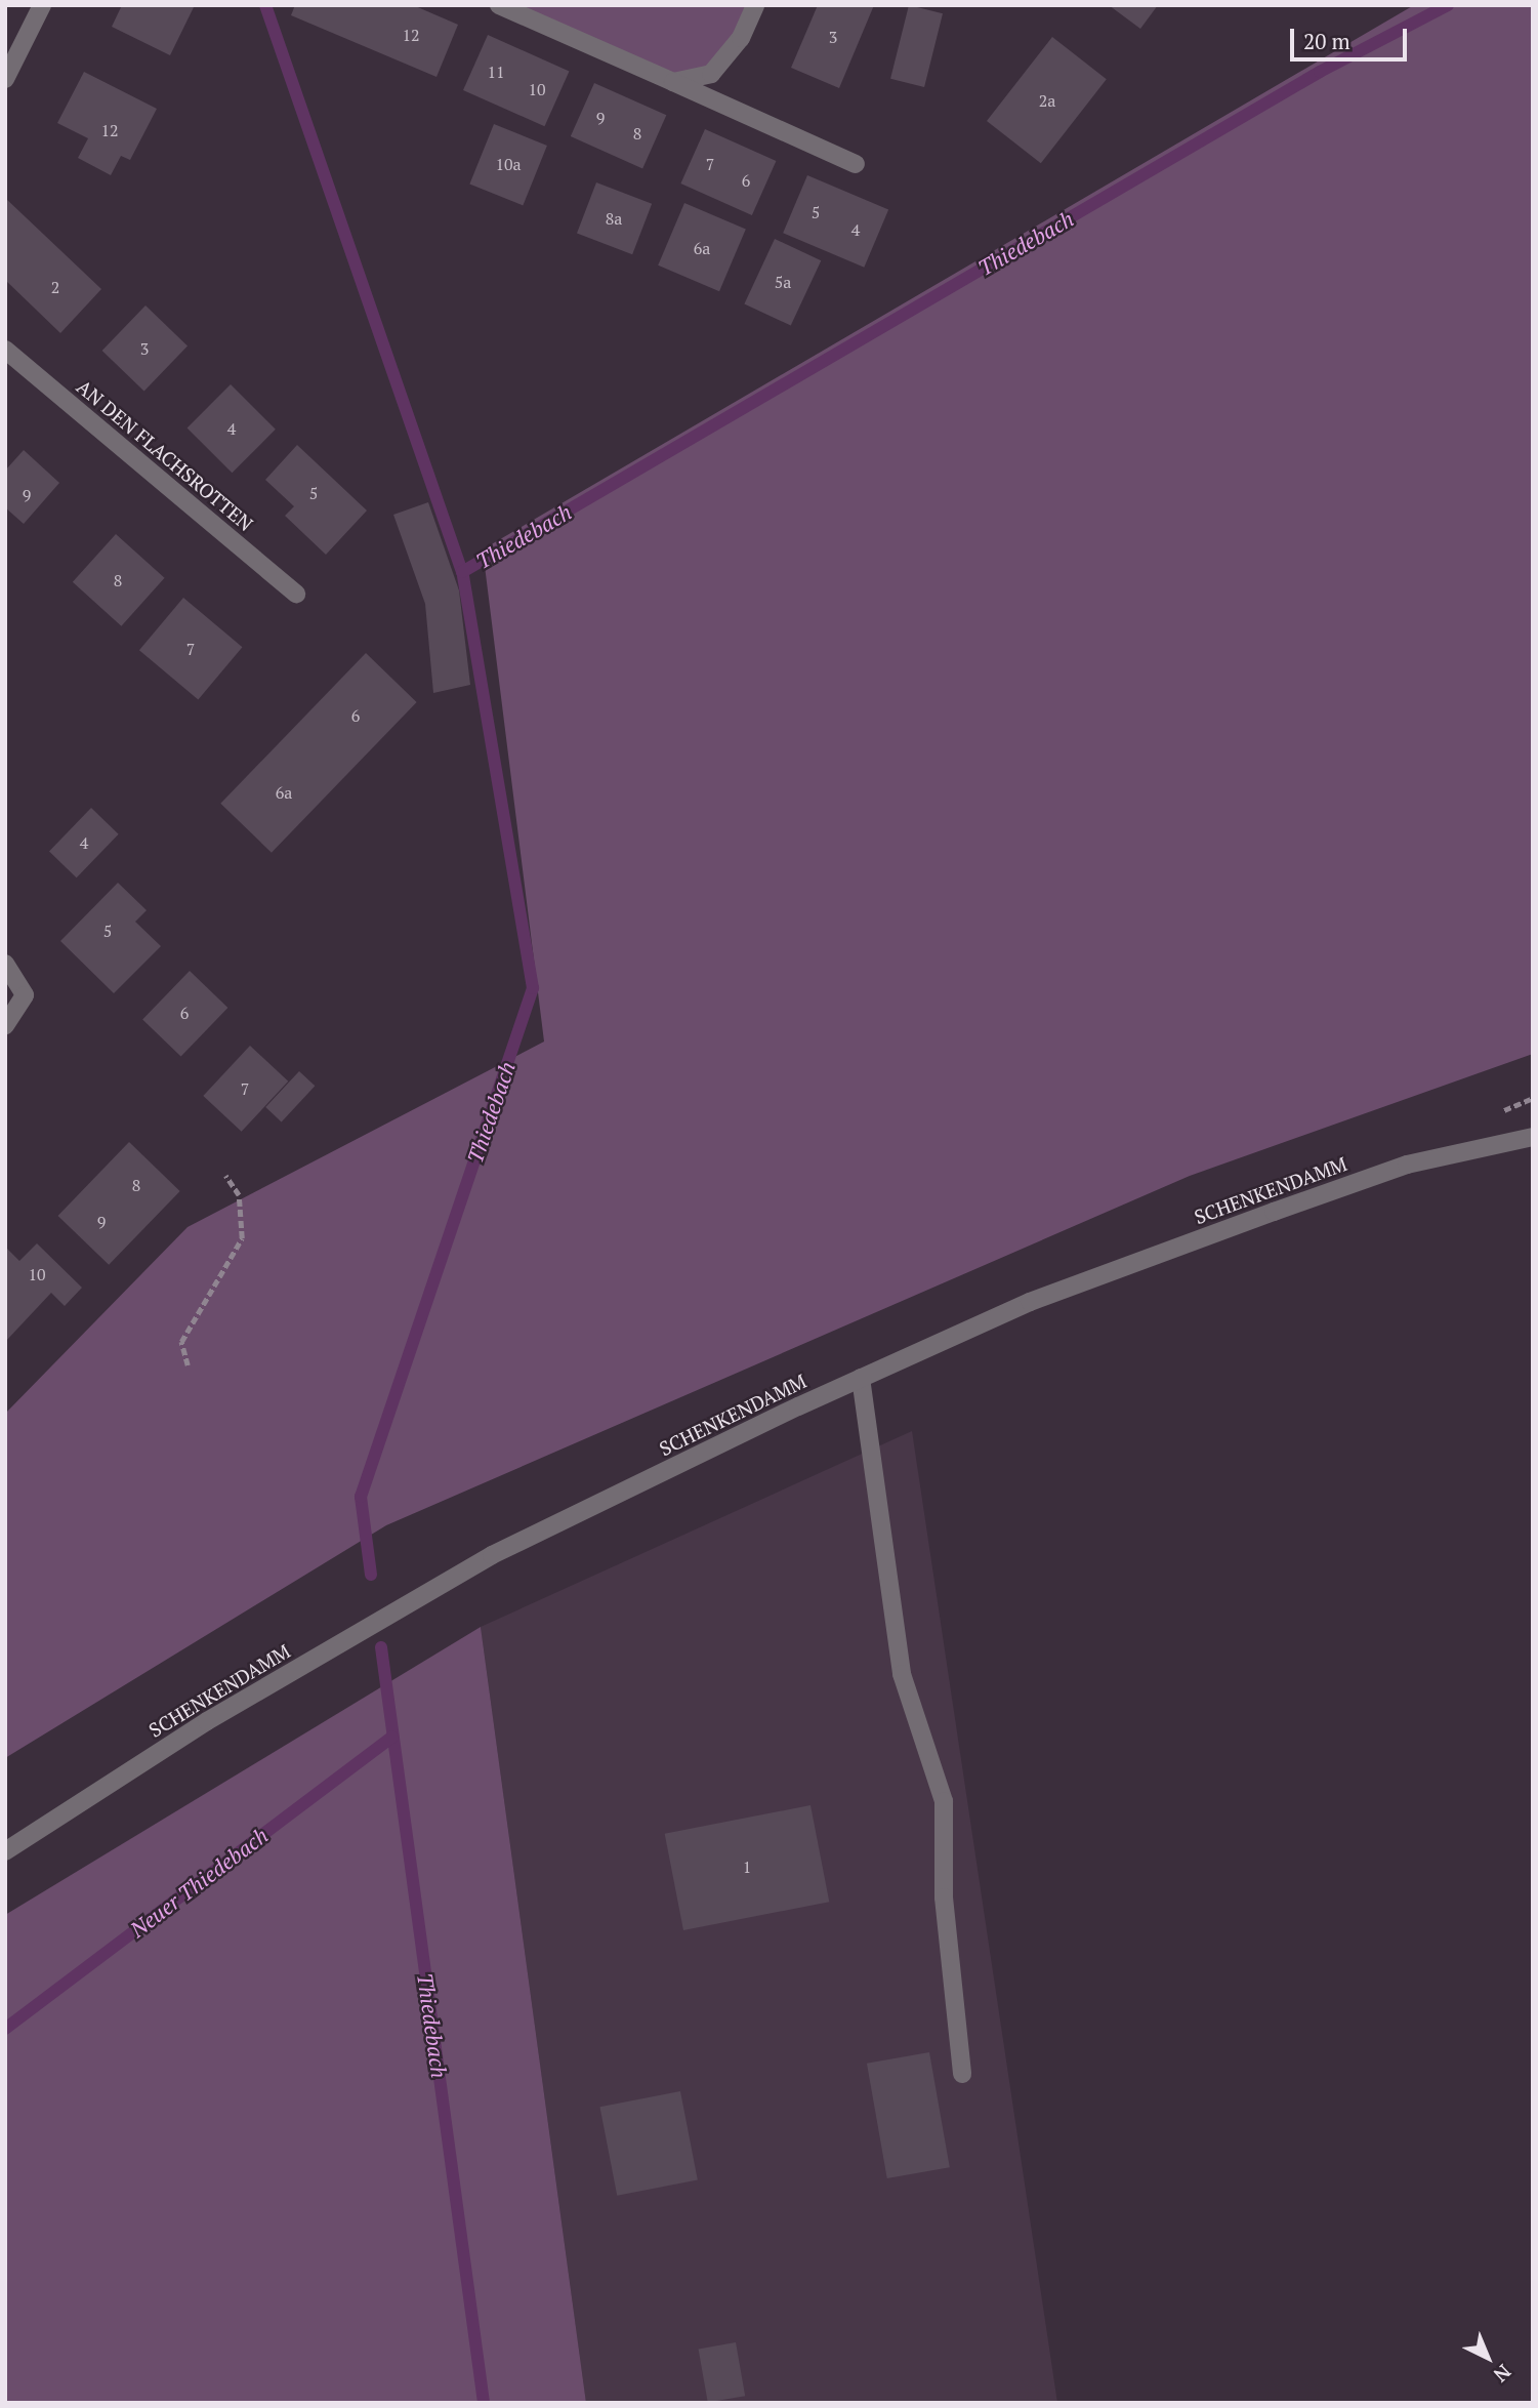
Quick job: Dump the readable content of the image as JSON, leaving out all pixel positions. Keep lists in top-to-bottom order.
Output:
{
  "streets": {
    "street": ["AN DEN FLACHSROTTEN", "SCHENKENDAMM"]
  },
  "water": ["Thiedebach", "Neuer Thiedebach"],
  "house_numbers": [
    "12",
    "3",
    "11",
    "10",
    "2a",
    "9",
    "12",
    "8",
    "10a",
    "7",
    "6",
    "5",
    "8a",
    "4",
    "6a",
    "5a",
    "2",
    "3",
    "4",
    "5",
    "9",
    "8",
    "7",
    "6",
    "6a",
    "4",
    "5",
    "6",
    "7",
    "8",
    "9",
    "10",
    "1"
  ],
  "scale_bar": "20 m",
  "north": "bottom right"
}
